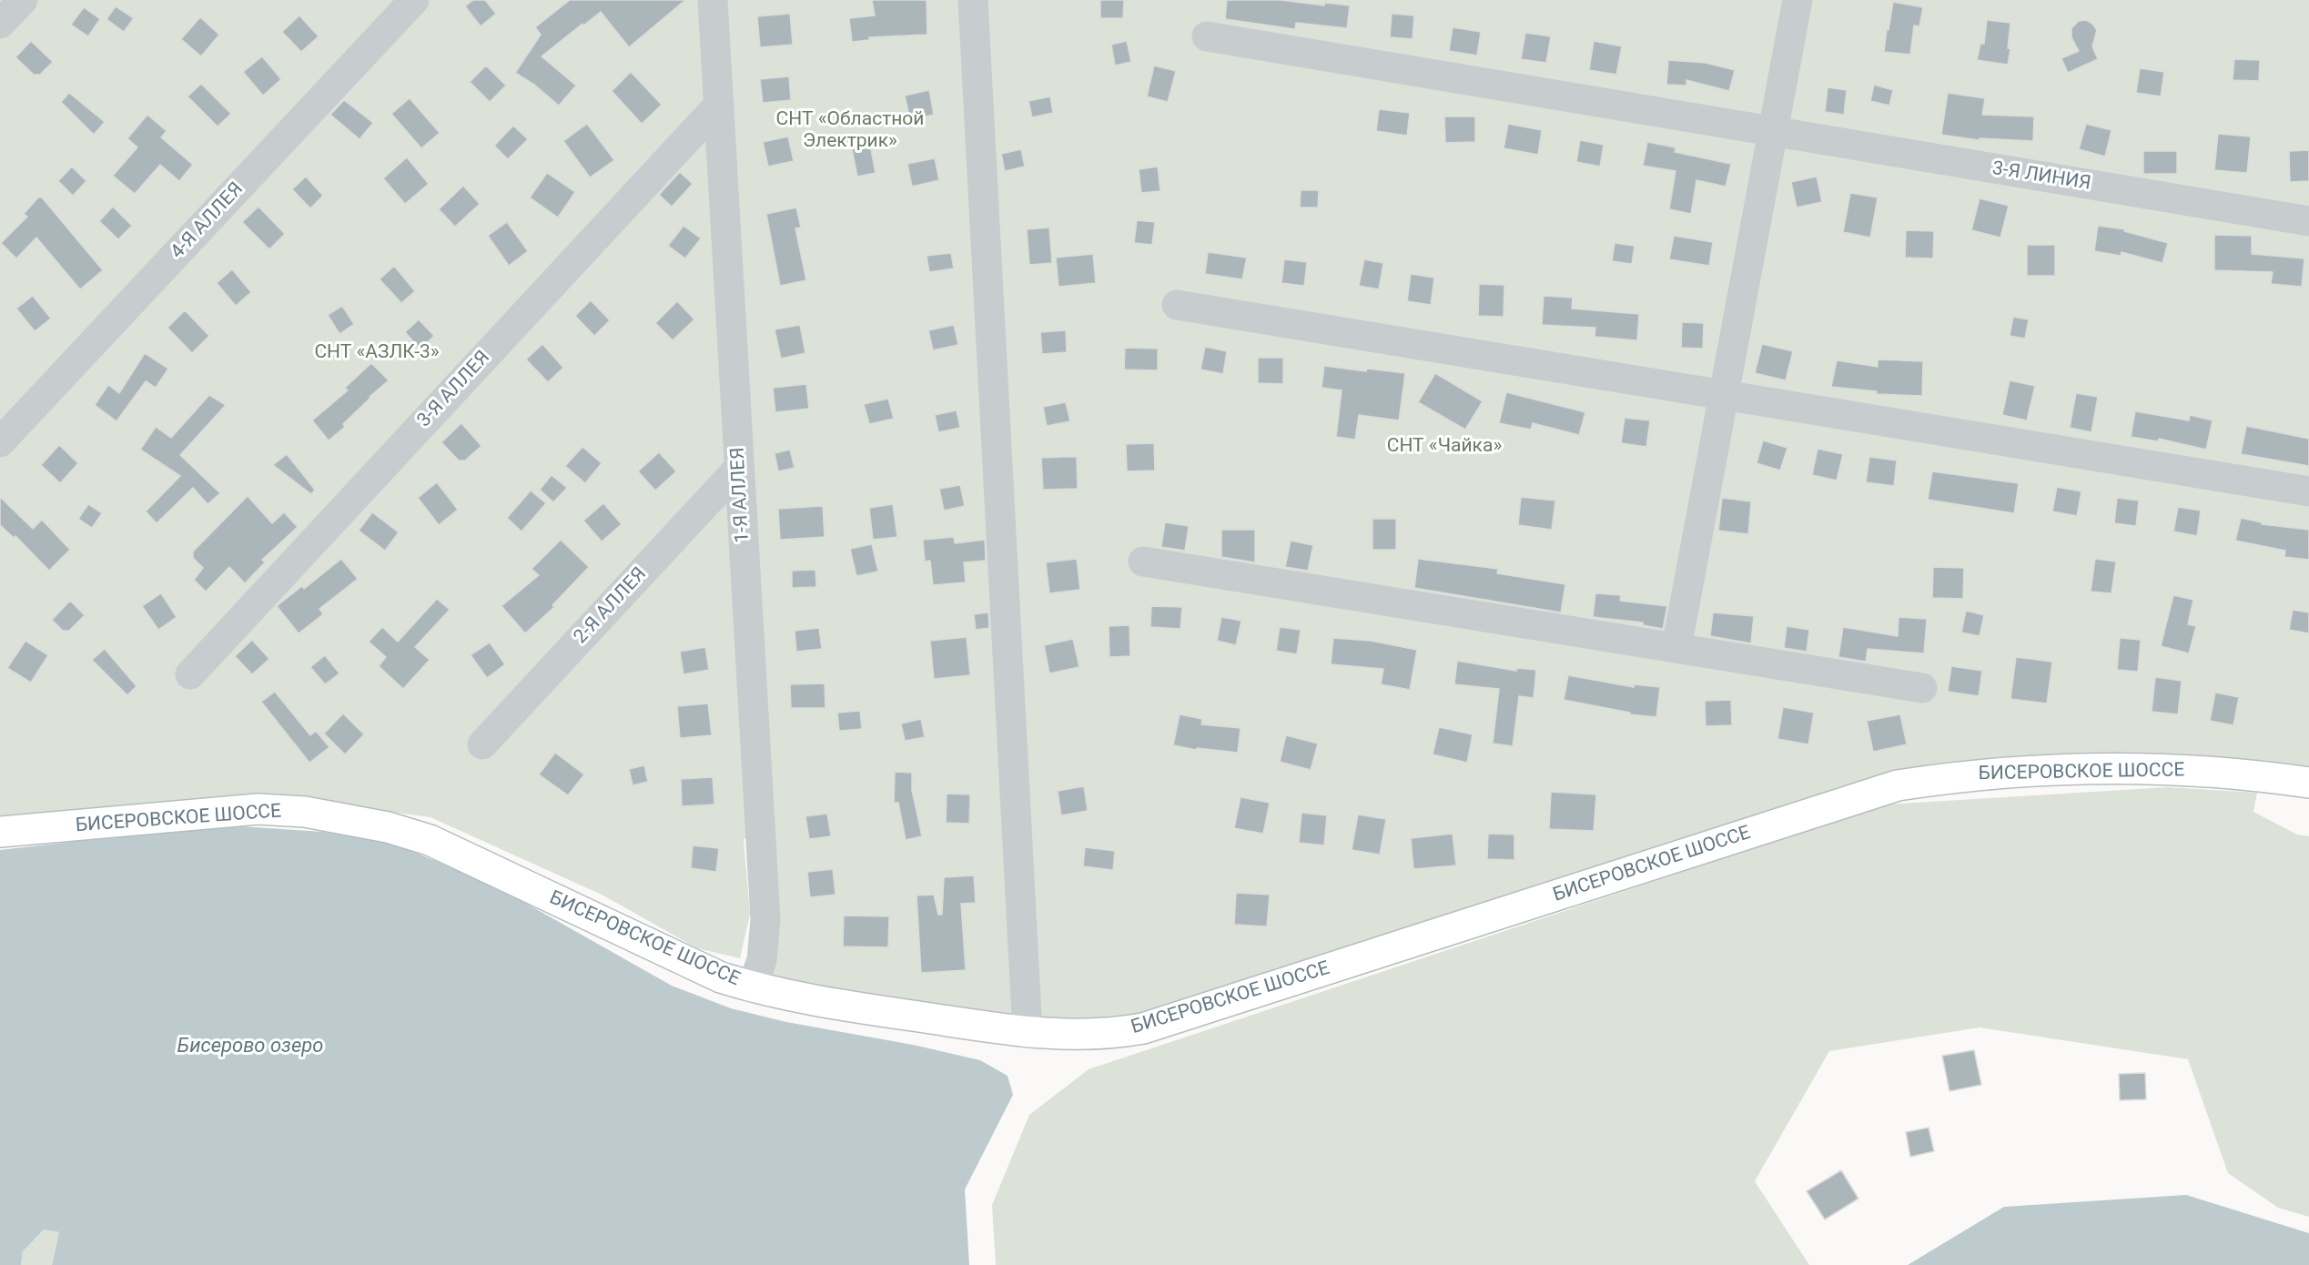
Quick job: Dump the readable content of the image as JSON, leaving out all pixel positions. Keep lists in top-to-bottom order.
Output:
{
  "streets": {
    "main road": ["БИСЕРОВСКОЕ ШОССЕ"],
    "street": [
      "3-Я ЛИНИЯ",
      "4-Я АЛЛЕЯ",
      "3-Я АЛЛЕЯ",
      "1-Я АЛЛЕЯ",
      "2-Я АЛЛЕЯ"
    ]
  },
  "crossings": [
    ["3-Я АЛЛЕЯ", "1-Я АЛЛЕЯ"],
    ["1-Я АЛЛЕЯ", "2-Я АЛЛЕЯ"],
    ["1-Я АЛЛЕЯ", "БИСЕРОВСКОЕ ШОССЕ"]
  ],
  "water": ["Бисерово озеро"],
  "parks": ["СНТ «Областной Электрик»", "СНТ «АЗЛК-3»", "СНТ «Чайка»"]
}
